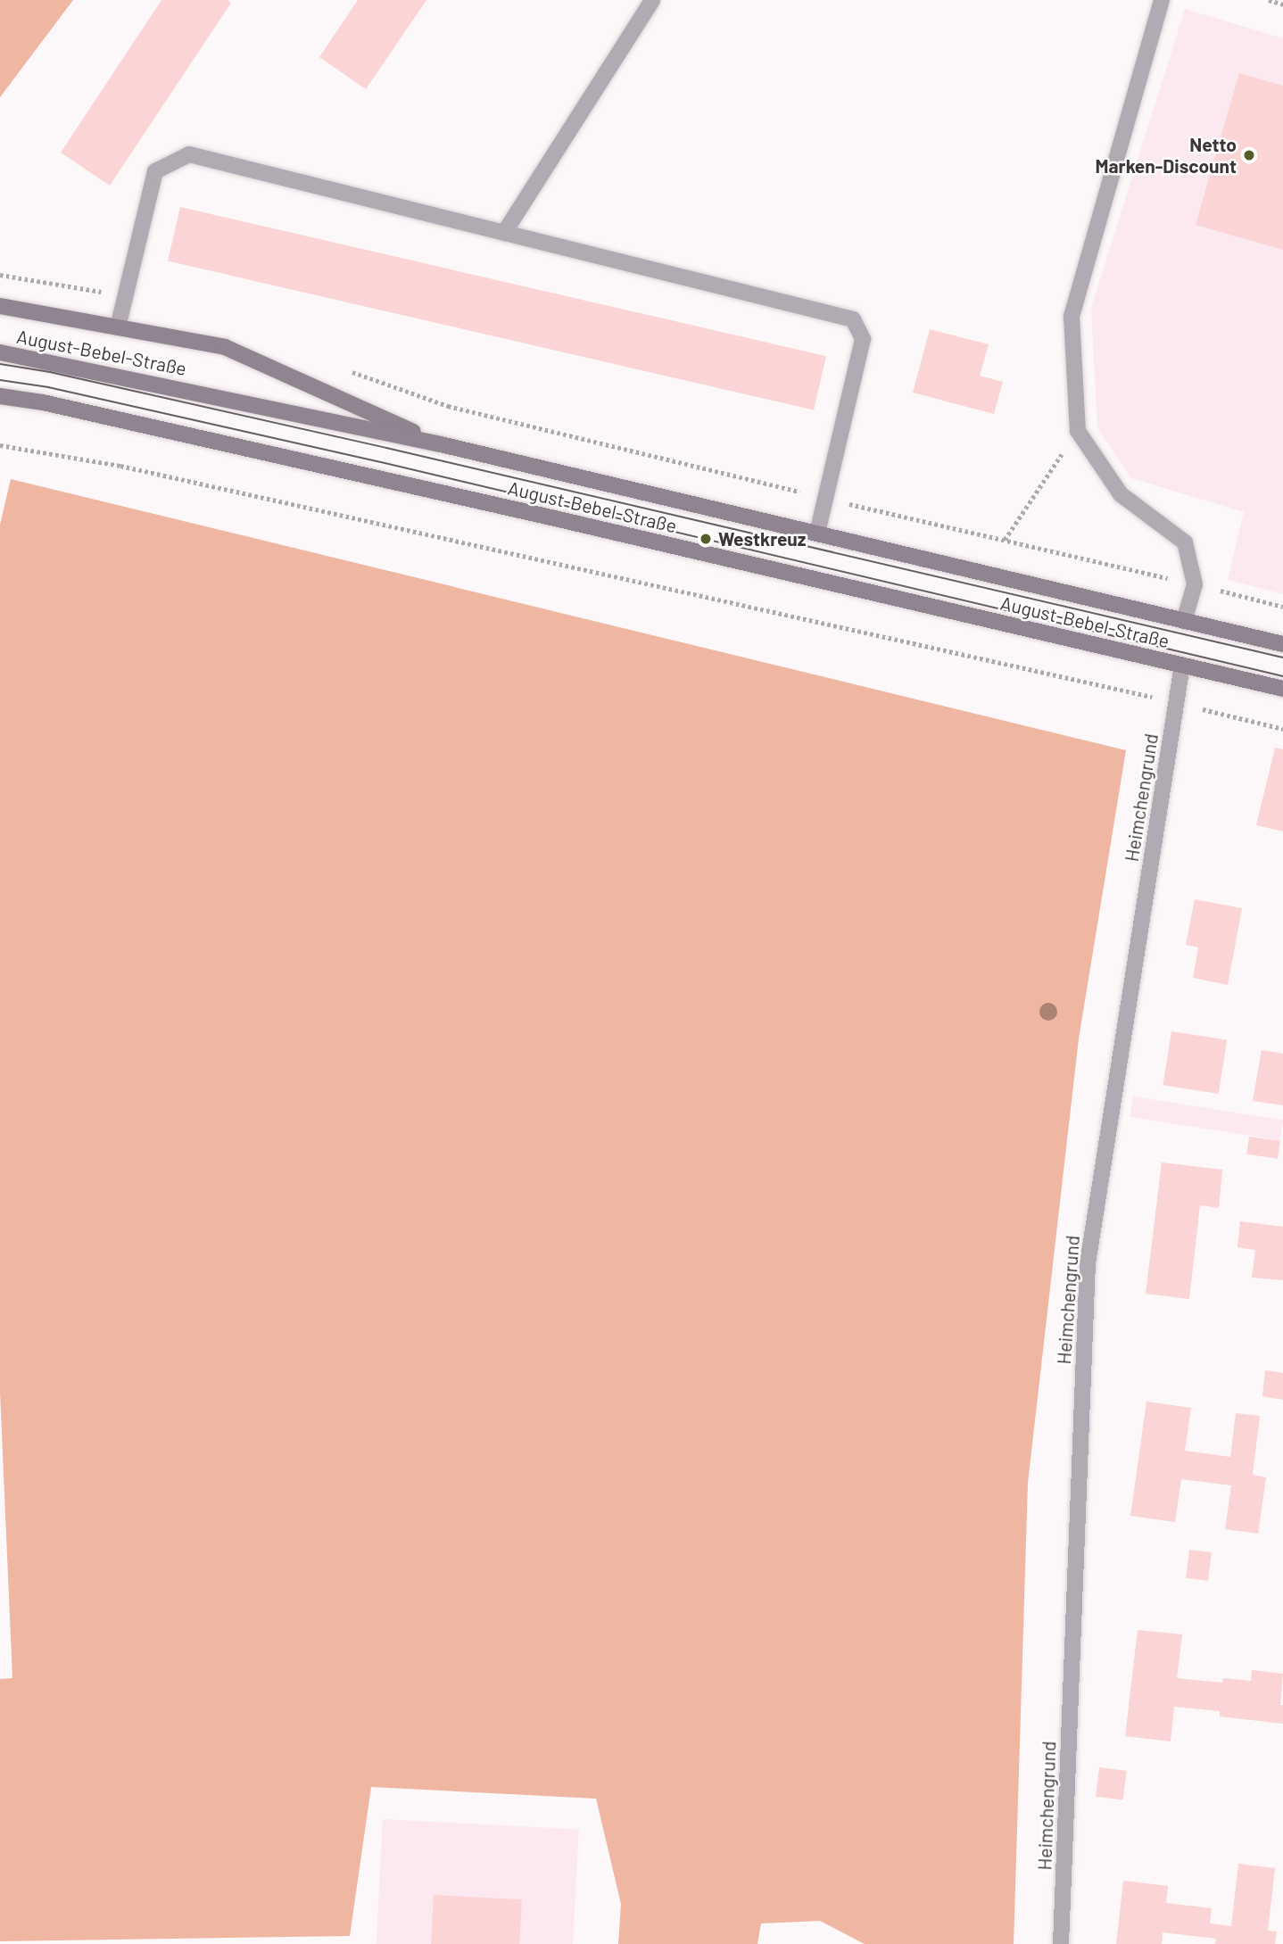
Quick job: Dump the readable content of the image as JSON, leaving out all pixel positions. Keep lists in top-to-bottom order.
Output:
{
  "streets": {
    "street": ["August-Bebel-Straße", "Heimchengrund"]
  },
  "crossings": [
    ["August-Bebel-Straße", "Heimchengrund"]
  ],
  "places": ["Netto Marken-Discount", "Westkreuz"]
}
